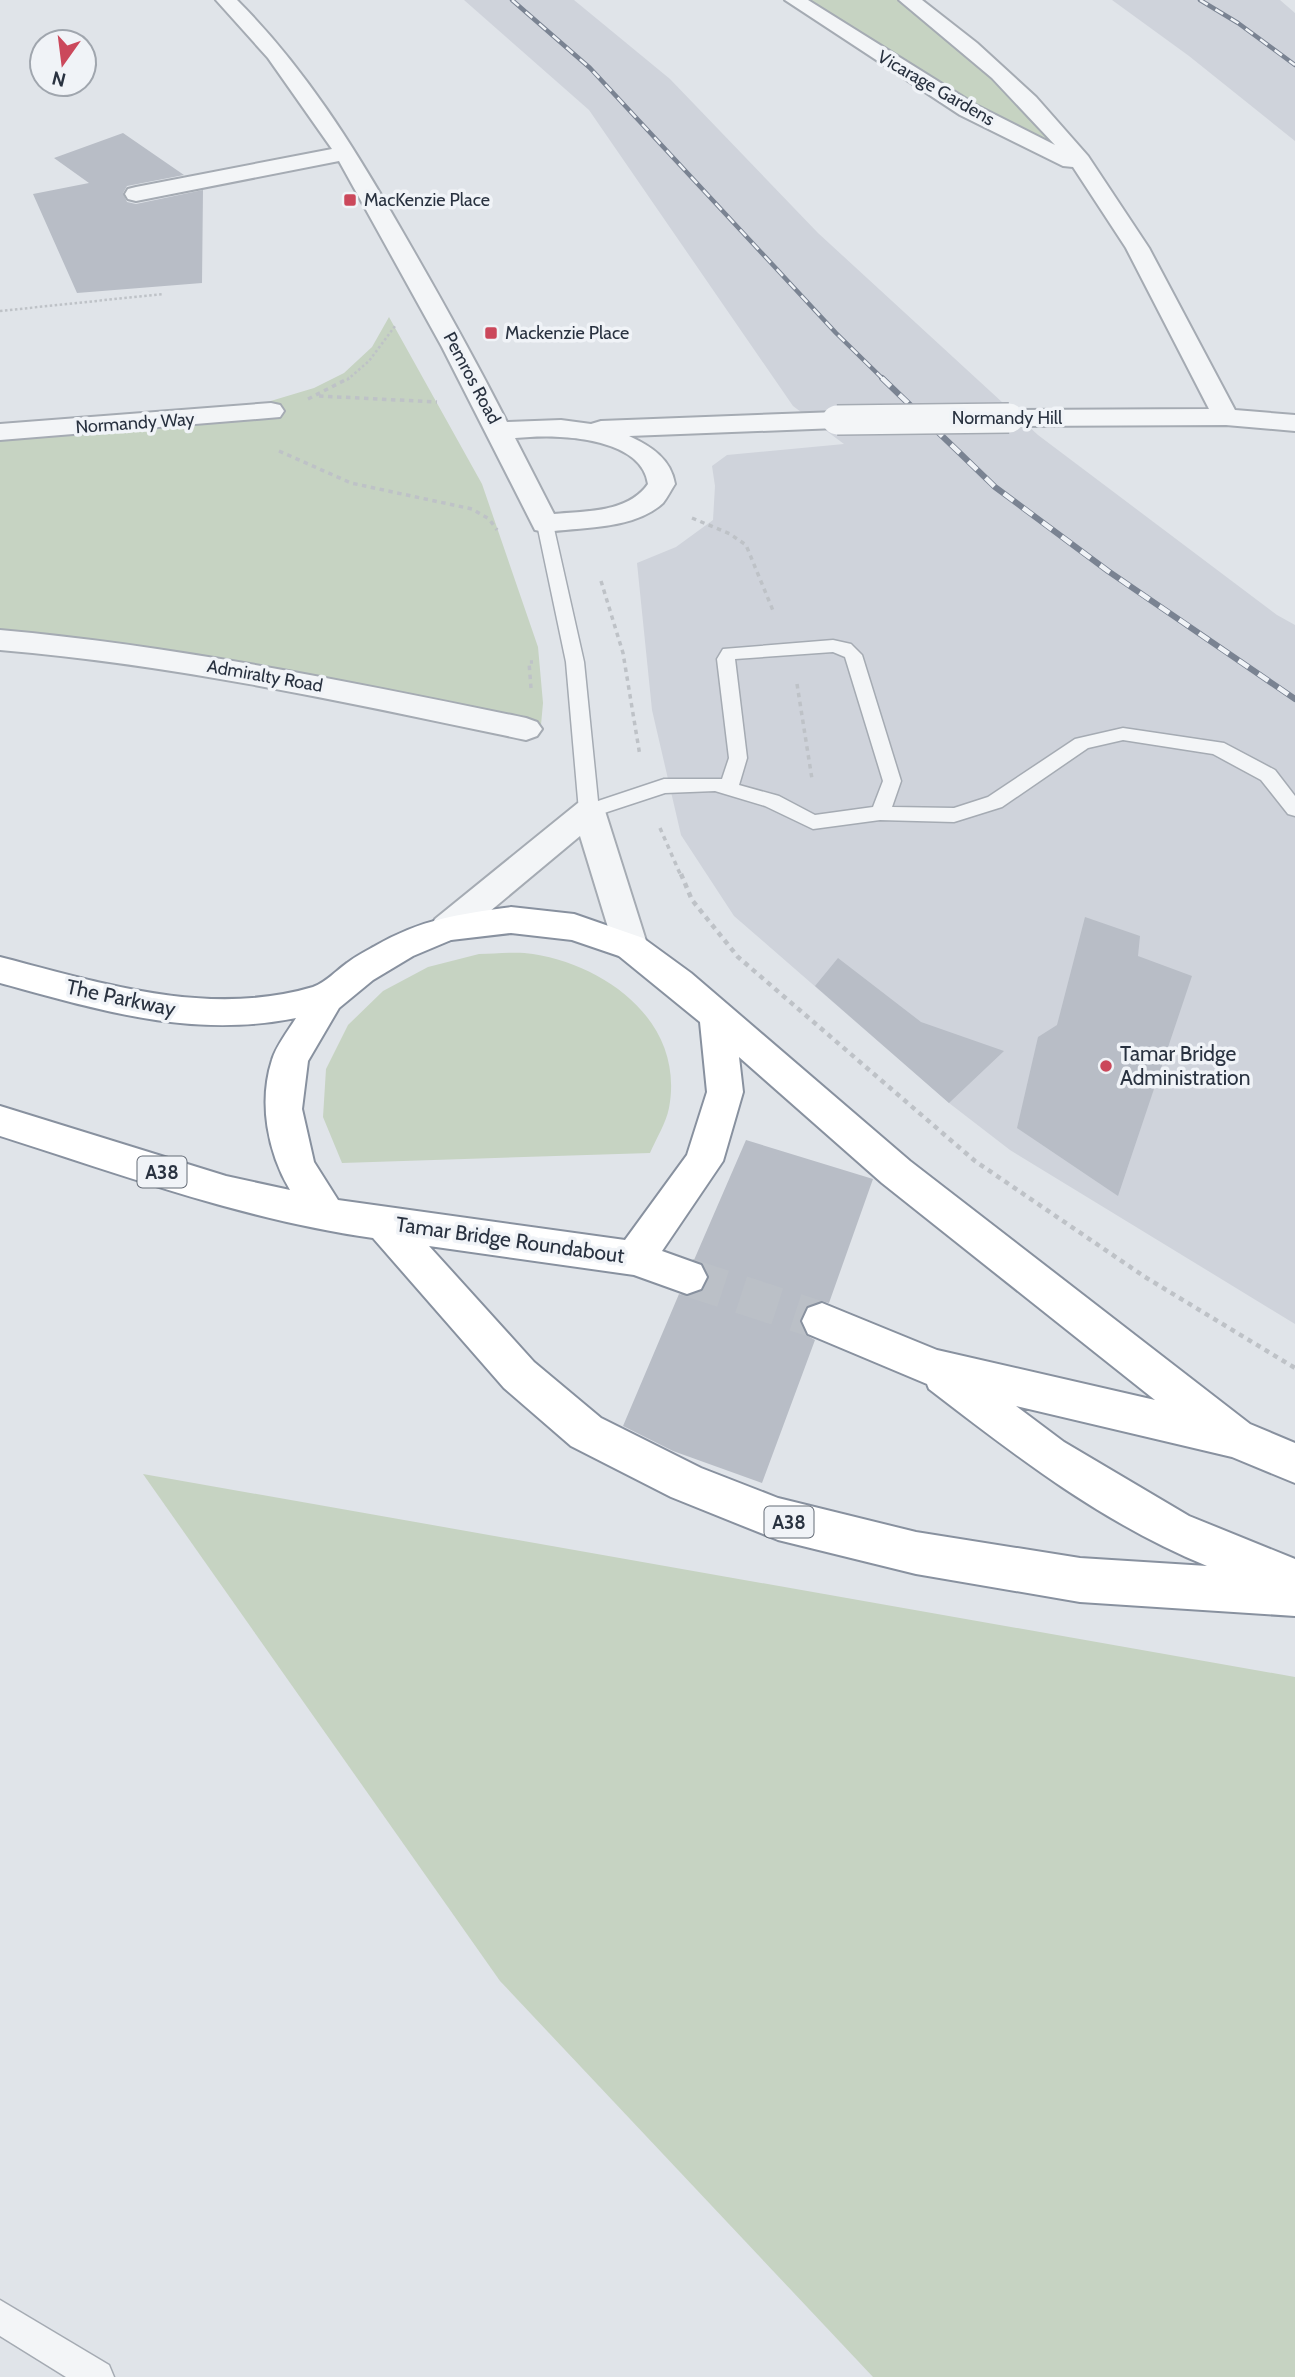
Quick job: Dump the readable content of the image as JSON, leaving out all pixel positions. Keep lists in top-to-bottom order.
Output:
{
  "streets": {
    "highway": ["The Parkway", "A38", "Tamar Bridge Roundabout"],
    "street": [
      "Vicarage Gardens",
      "Pemros Road",
      "Normandy Hill",
      "Normandy Way",
      "Admiralty Road"
    ]
  },
  "crossings": [
    ["Vicarage Gardens", "Normandy Hill"],
    ["Pemros Road", "Normandy Hill"],
    ["A38", "Tamar Bridge Roundabout"]
  ],
  "places": {
    "transit": ["MacKenzie Place", "Mackenzie Place"],
    "other": ["Tamar Bridge Administration"]
  },
  "north": "bottom"
}
